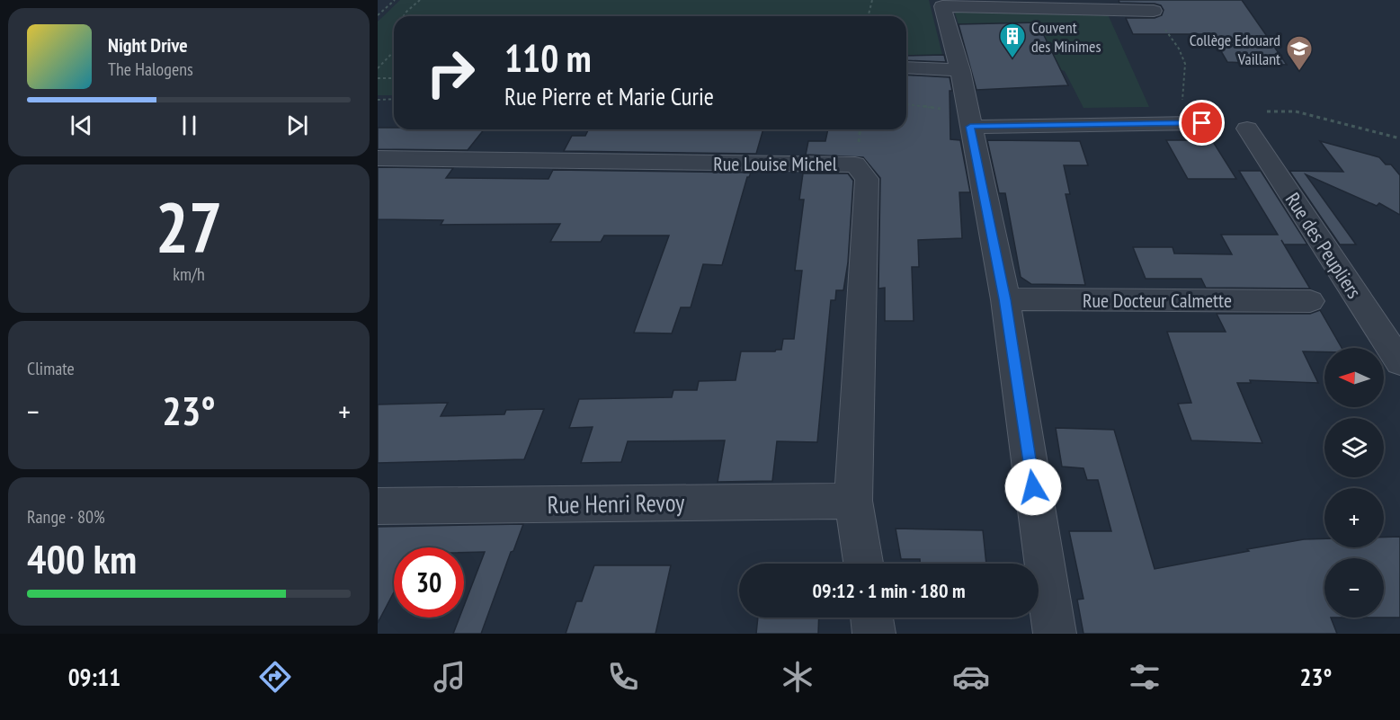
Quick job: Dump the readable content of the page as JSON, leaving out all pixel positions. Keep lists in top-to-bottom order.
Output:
{
  "streets": {
    "street": [
      "Rue Louise Michel",
      "Rue des Peupliers",
      "Rue Docteur Calmette",
      "Rue Henri Revoy"
    ]
  },
  "crossings": [
    ["Rue Louise Michel", "Rue Henri Revoy"]
  ],
  "places": {
    "building": ["Couvent des Minimes"],
    "school or university": ["Collège Edouard Vaillant"]
  },
  "north": "left",
  "page": {
    "turn": ["110 m", "Rue Pierre et Marie Curie"],
    "song": ["Night Drive", "The Halogens"],
    "tile": [
      ["27", "km/h"],
      "Climate",
      ["Range · 80%", "400 km"]
    ],
    "map_buttons": ["+", "−"],
    "heat": ["−", "23°", "+"],
    "limit": "30",
    "trip": "09:12 · 1 min · 180 m",
    "tabs": ["09:11", "23°"]
  }
}
